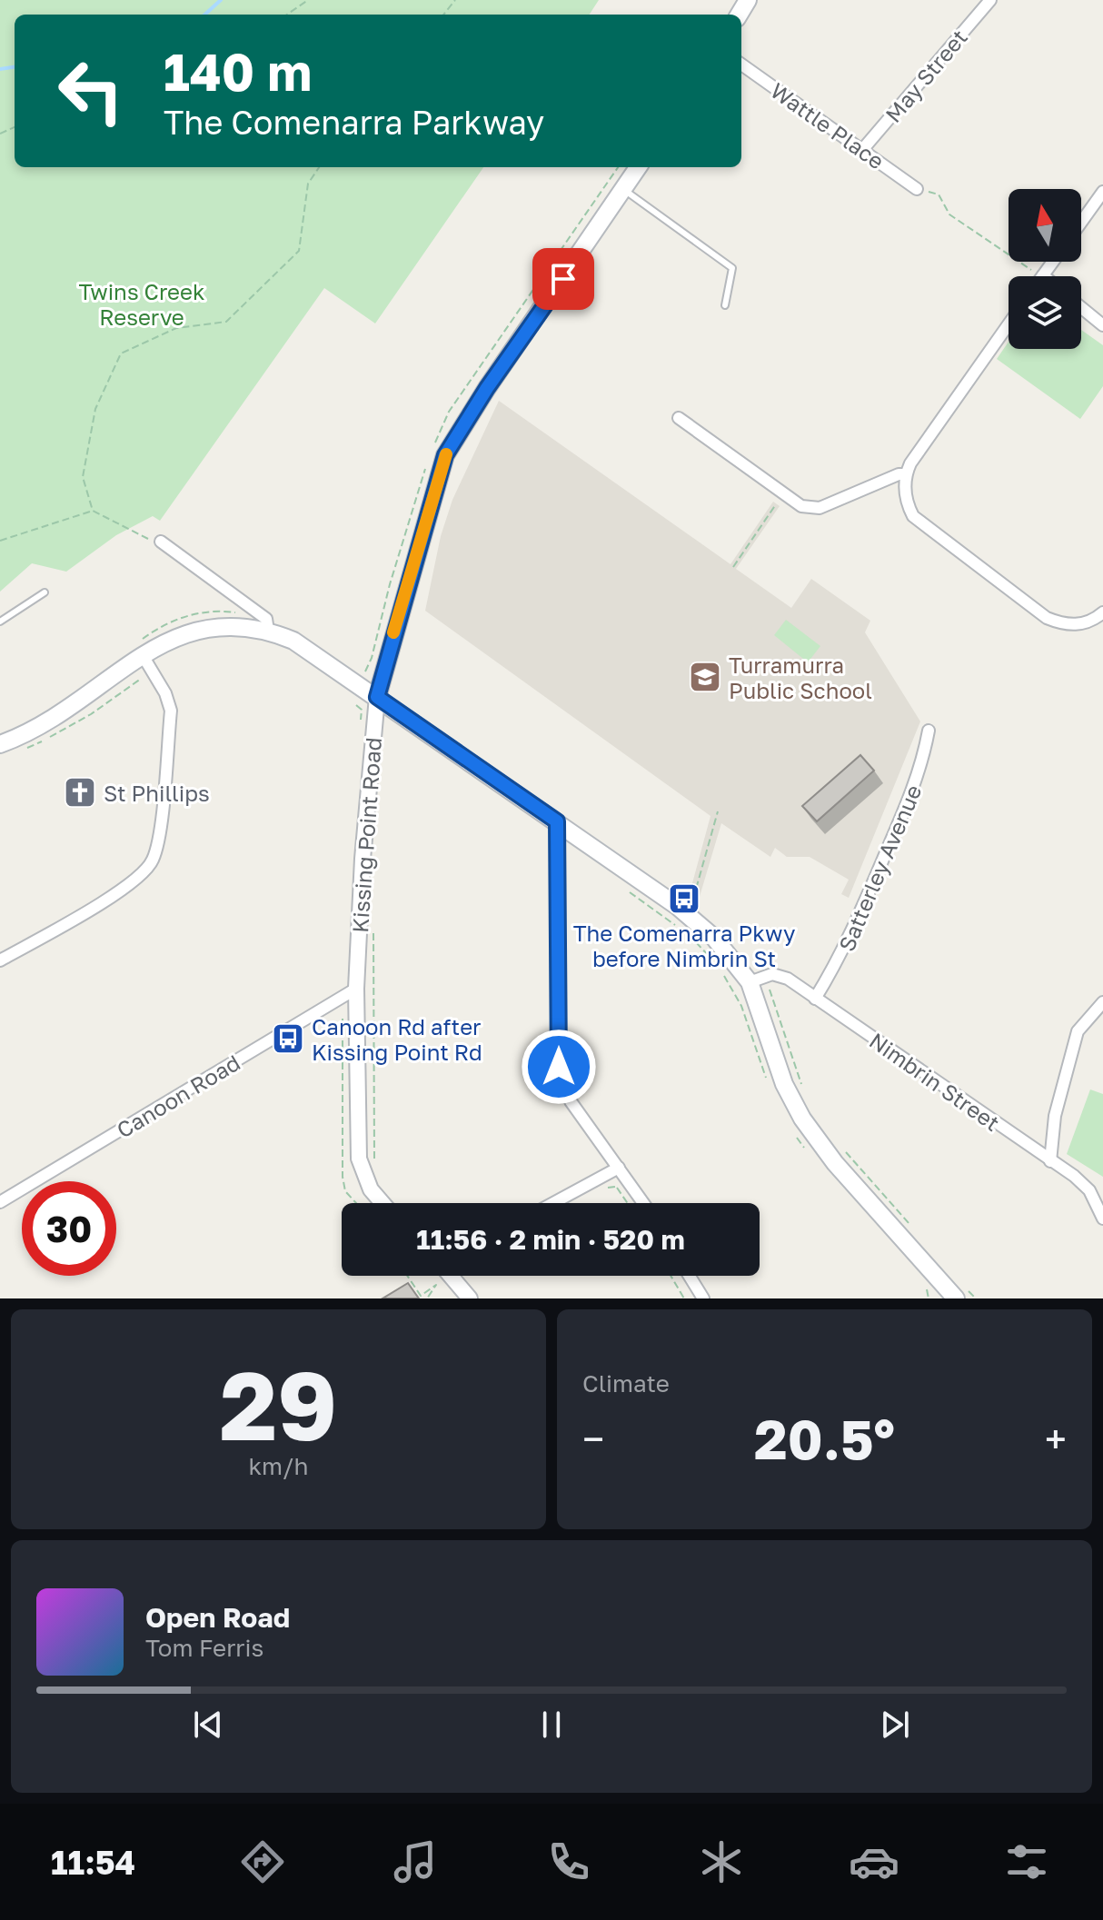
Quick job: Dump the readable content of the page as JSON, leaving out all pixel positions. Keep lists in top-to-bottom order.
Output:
{
  "streets": {
    "main road": ["Kissing Point Road"],
    "street": [
      "May Street",
      "Wattle Place",
      "Satterley Avenue",
      "Nimbrin Street",
      "Canoon Road"
    ]
  },
  "crossings": [
    ["May Street", "Wattle Place"],
    ["Kissing Point Road", "Canoon Road"],
    ["Satterley Avenue", "Nimbrin Street"]
  ],
  "parks": ["Twins Creek Reserve"],
  "places": {
    "school or university": ["Turramurra Public School"],
    "church": ["St Phillips"],
    "bus stop": ["The Comenarra Pkwy before Nimbrin St", "Canoon Rd after Kissing Point Rd"]
  },
  "north": "top",
  "page": {
    "turn": ["140 m", "The Comenarra Parkway"],
    "limit": "30",
    "trip": "11:56 · 2 min · 520 m",
    "tile": [
      ["29", "km/h"],
      "Climate"
    ],
    "heat": ["−", "20.5°", "+"],
    "song": ["Open Road", "Tom Ferris"],
    "tabs": "11:54"
  }
}
